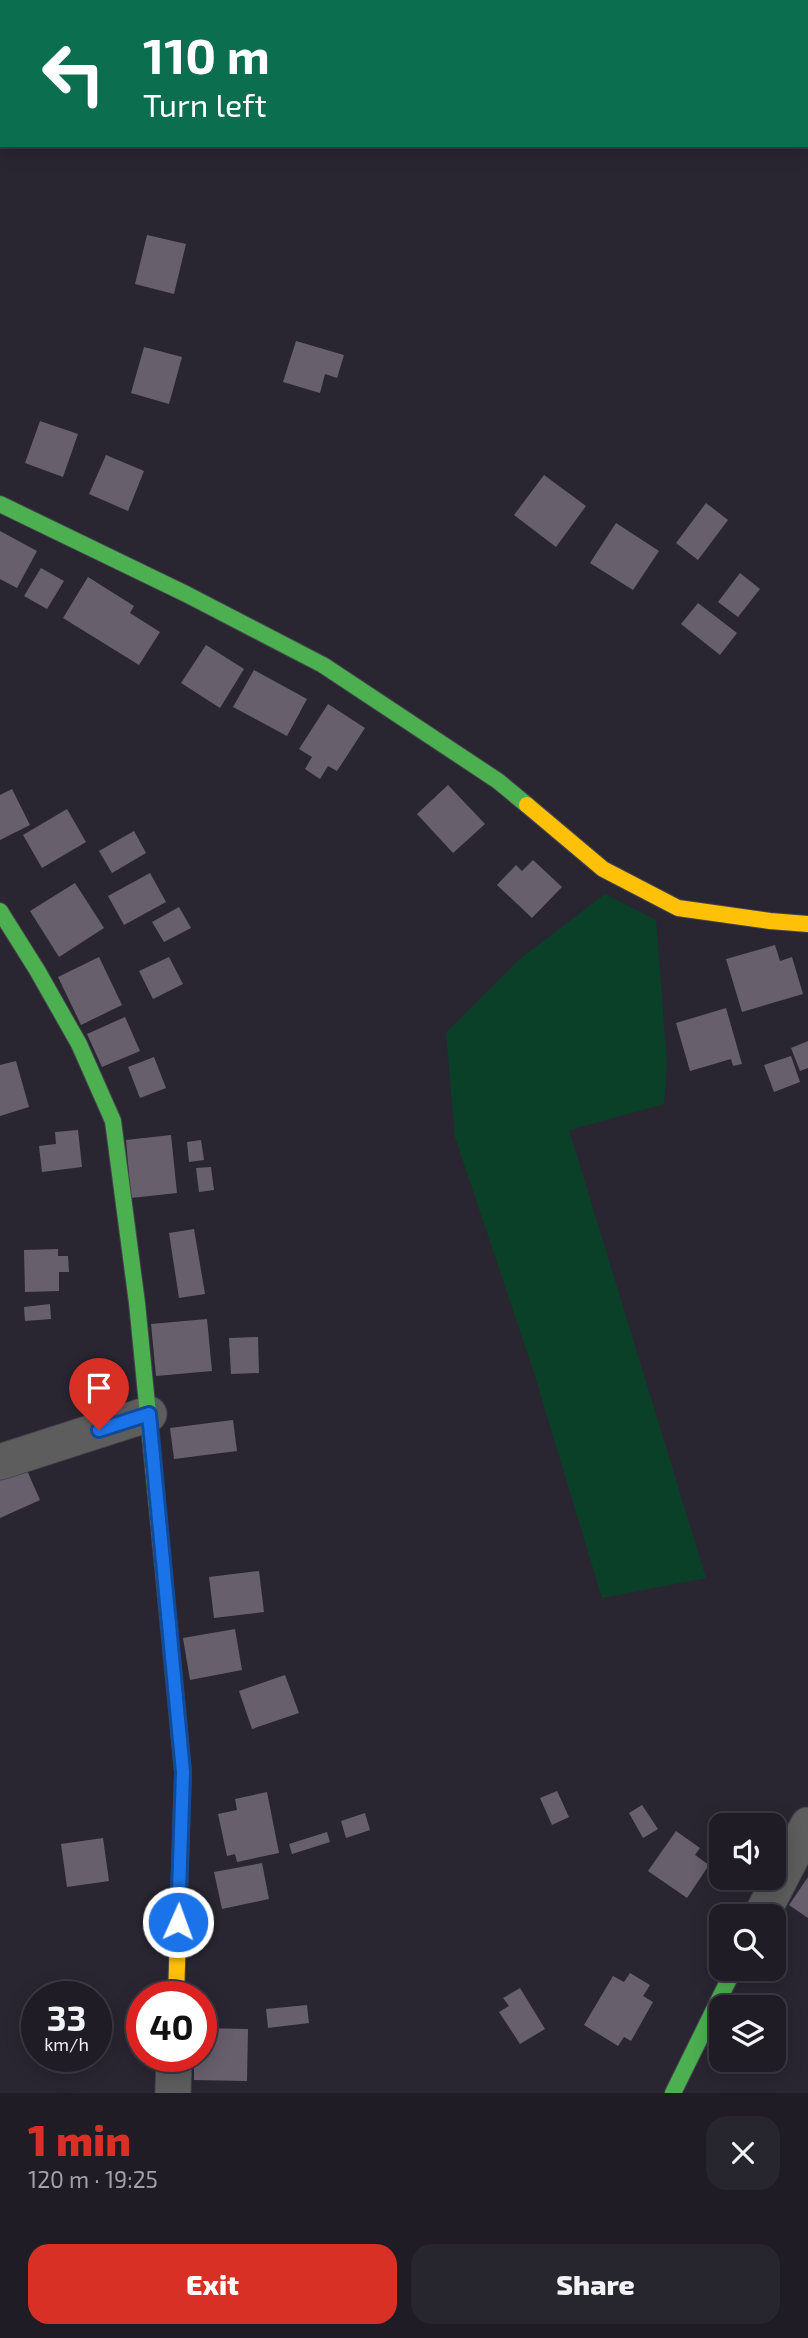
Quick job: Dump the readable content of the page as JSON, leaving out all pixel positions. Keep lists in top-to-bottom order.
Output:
{
  "page": {
    "turn": ["110 m", "Turn left"],
    "speed": "33 km/h",
    "limit": "40",
    "heading": ["1 min", "120 m · 19:25"],
    "buttons": ["Exit", "Share"]
  }
}
